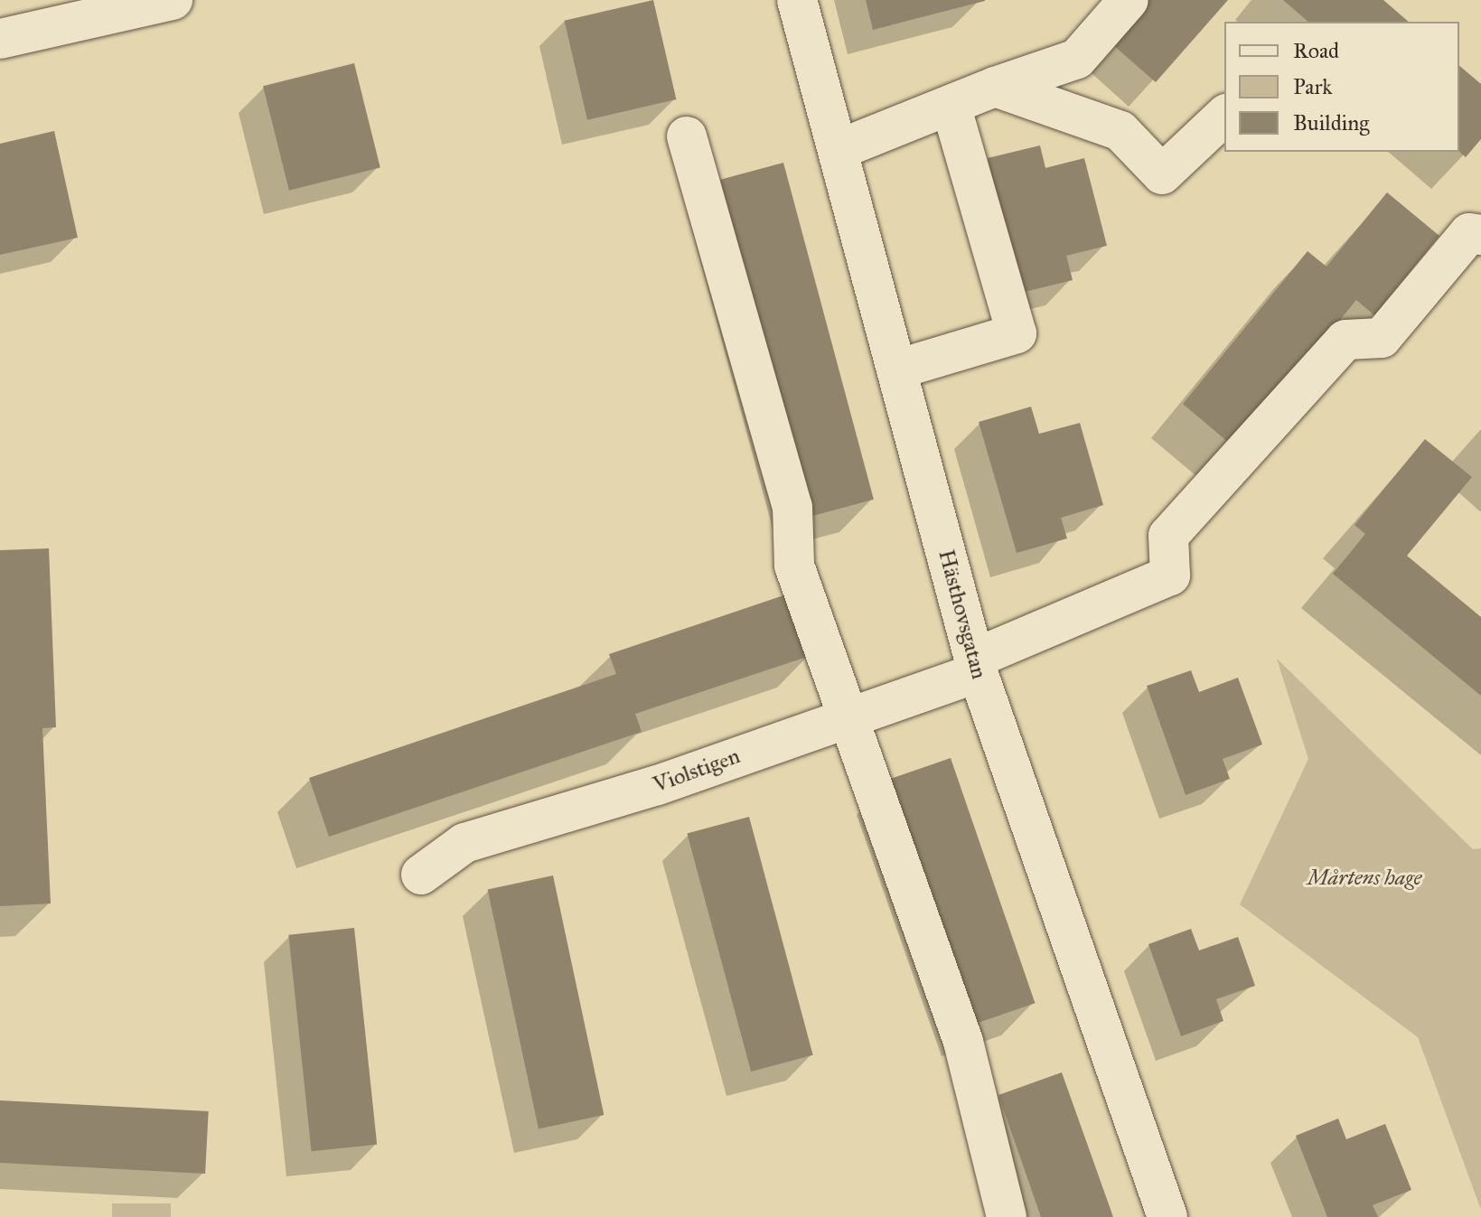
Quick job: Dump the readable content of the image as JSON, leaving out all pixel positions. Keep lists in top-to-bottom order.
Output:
{
  "streets": {
    "street": ["Hästhovsgatan", "Violstigen"]
  },
  "crossings": [
    ["Hästhovsgatan", "Violstigen"]
  ],
  "parks": ["Mårtens hage"],
  "legend": ["Road", "Park", "Building"]
}
